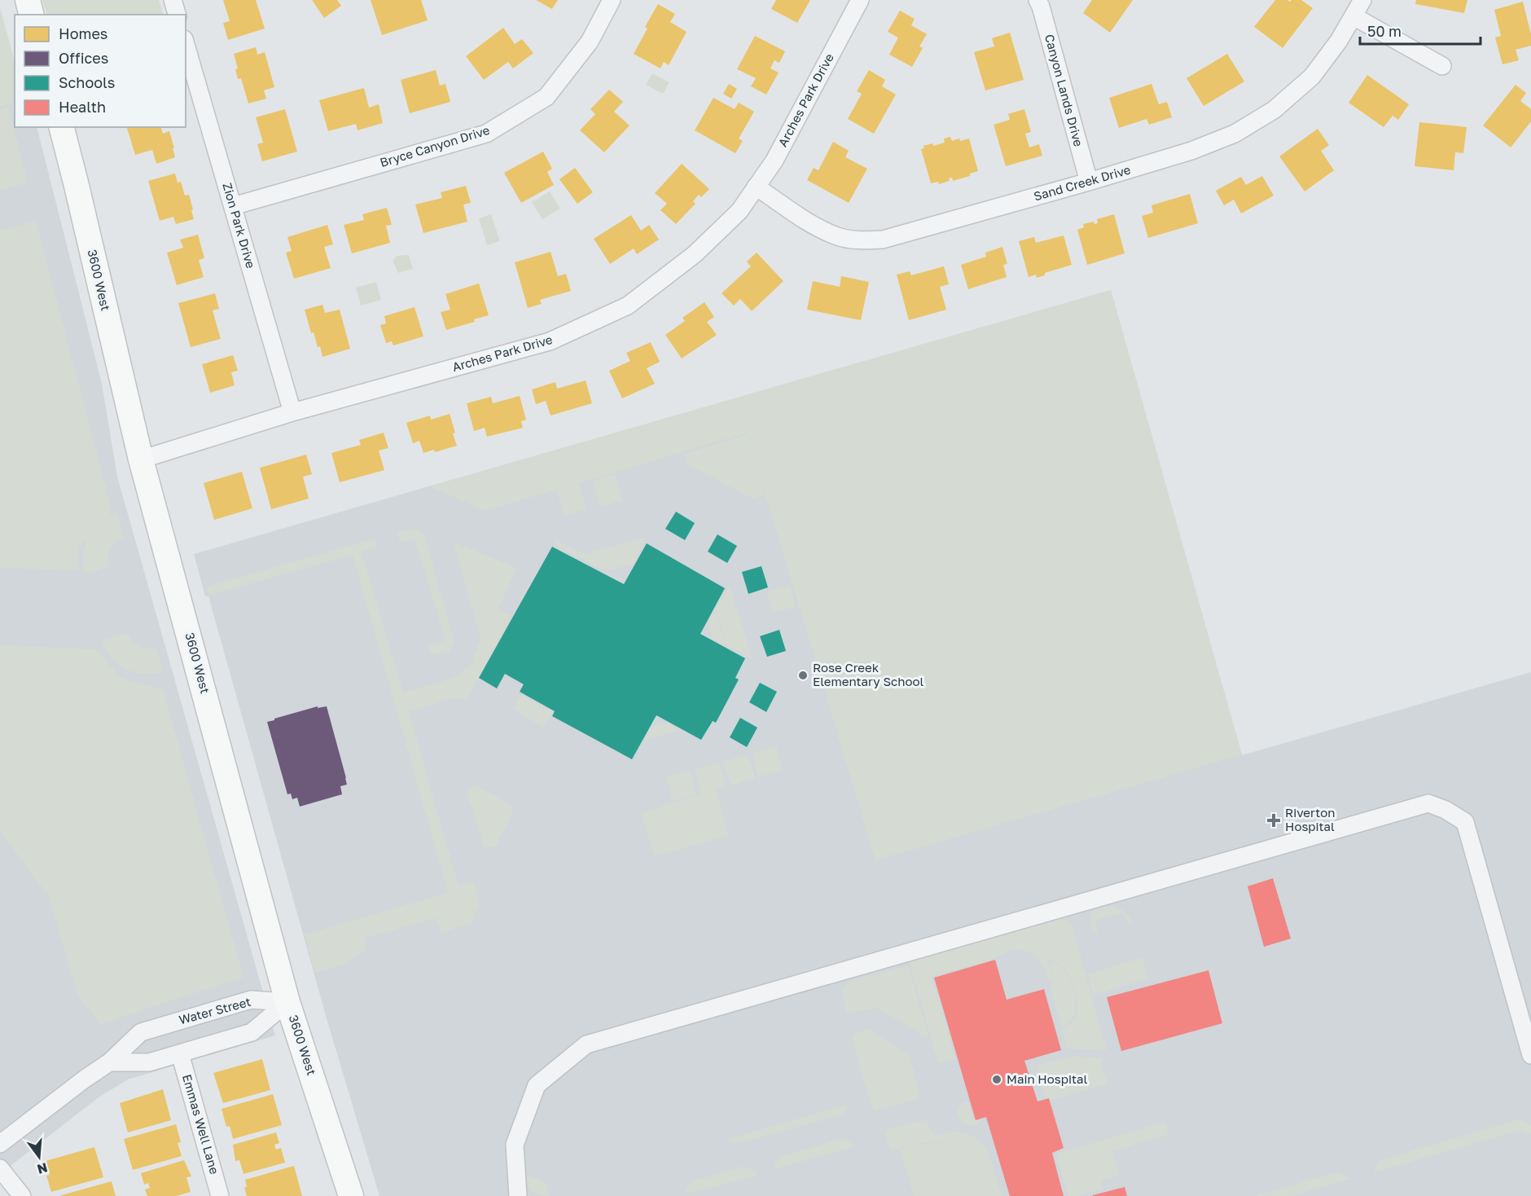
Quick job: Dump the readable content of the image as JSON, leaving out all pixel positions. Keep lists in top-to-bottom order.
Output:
{
  "streets": {
    "main road": ["3600 West"],
    "street": [
      "Canyon Lands Drive",
      "Arches Park Drive",
      "Bryce Canyon Drive",
      "Sand Creek Drive",
      "Zion Park Drive",
      "Water Street",
      "Emmas Well Lane"
    ]
  },
  "crossings": [
    ["Canyon Lands Drive", "Sand Creek Drive"],
    ["Arches Park Drive", "Sand Creek Drive"],
    ["Arches Park Drive", "Zion Park Drive"],
    ["Arches Park Drive", "3600 West"],
    ["Bryce Canyon Drive", "Zion Park Drive"],
    ["3600 West", "Water Street"],
    ["Water Street", "Emmas Well Lane"]
  ],
  "places": {
    "other": ["Rose Creek Elementary School", "Main Hospital"],
    "health": ["Riverton Hospital"]
  },
  "legend": [
    "Homes",
    "Offices",
    "Schools",
    "Health"
  ],
  "scale_bar": "50 m",
  "north": "bottom"
}
